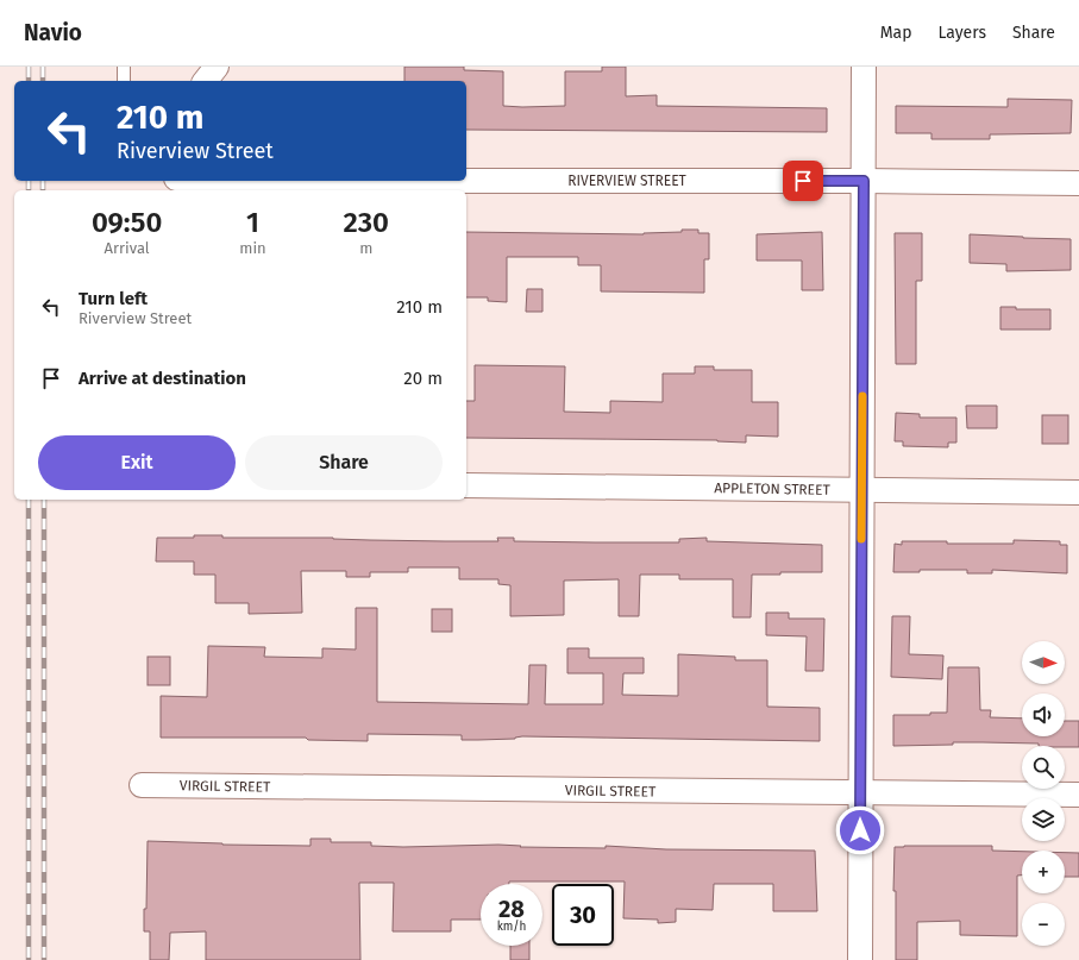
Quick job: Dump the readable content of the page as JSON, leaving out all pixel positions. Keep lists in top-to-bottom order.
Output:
{
  "streets": {
    "street": ["RIVERVIEW STREET", "APPLETON STREET", "VIRGIL STREET"]
  },
  "north": "right",
  "page": {
    "header": "Navio",
    "nav": ["Map", "Layers", "Share"],
    "turn": ["210 m", "Riverview Street"],
    "eta": [
      "09:50",
      "Arrival",
      "1",
      "min",
      "230",
      "m"
    ],
    "list": [
      {
        "name": "Turn left",
        "note": "Riverview Street",
        "value": "210 m"
      },
      {
        "name": "Arrive at destination",
        "value": "20 m"
      }
    ],
    "buttons": ["Exit", "Share"],
    "map_buttons": ["+", "−"],
    "speed": "28 km/h",
    "limit": "30"
  }
}
